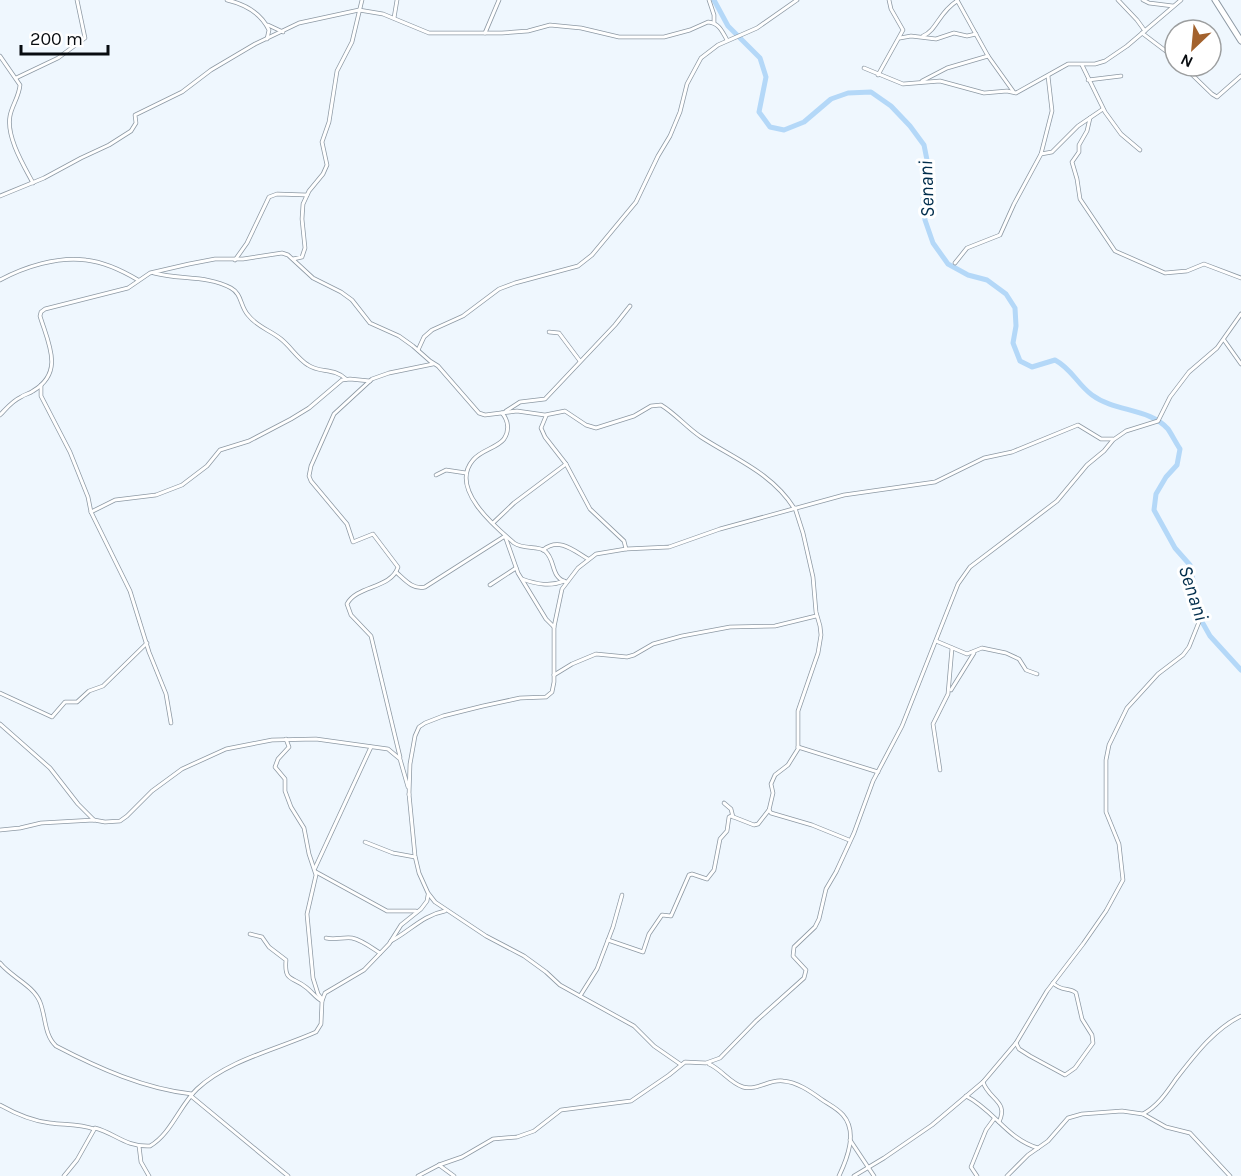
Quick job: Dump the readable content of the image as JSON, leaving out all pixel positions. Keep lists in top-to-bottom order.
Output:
{
  "water": ["Senani"],
  "scale_bar": "200 m",
  "north": "bottom left"
}
